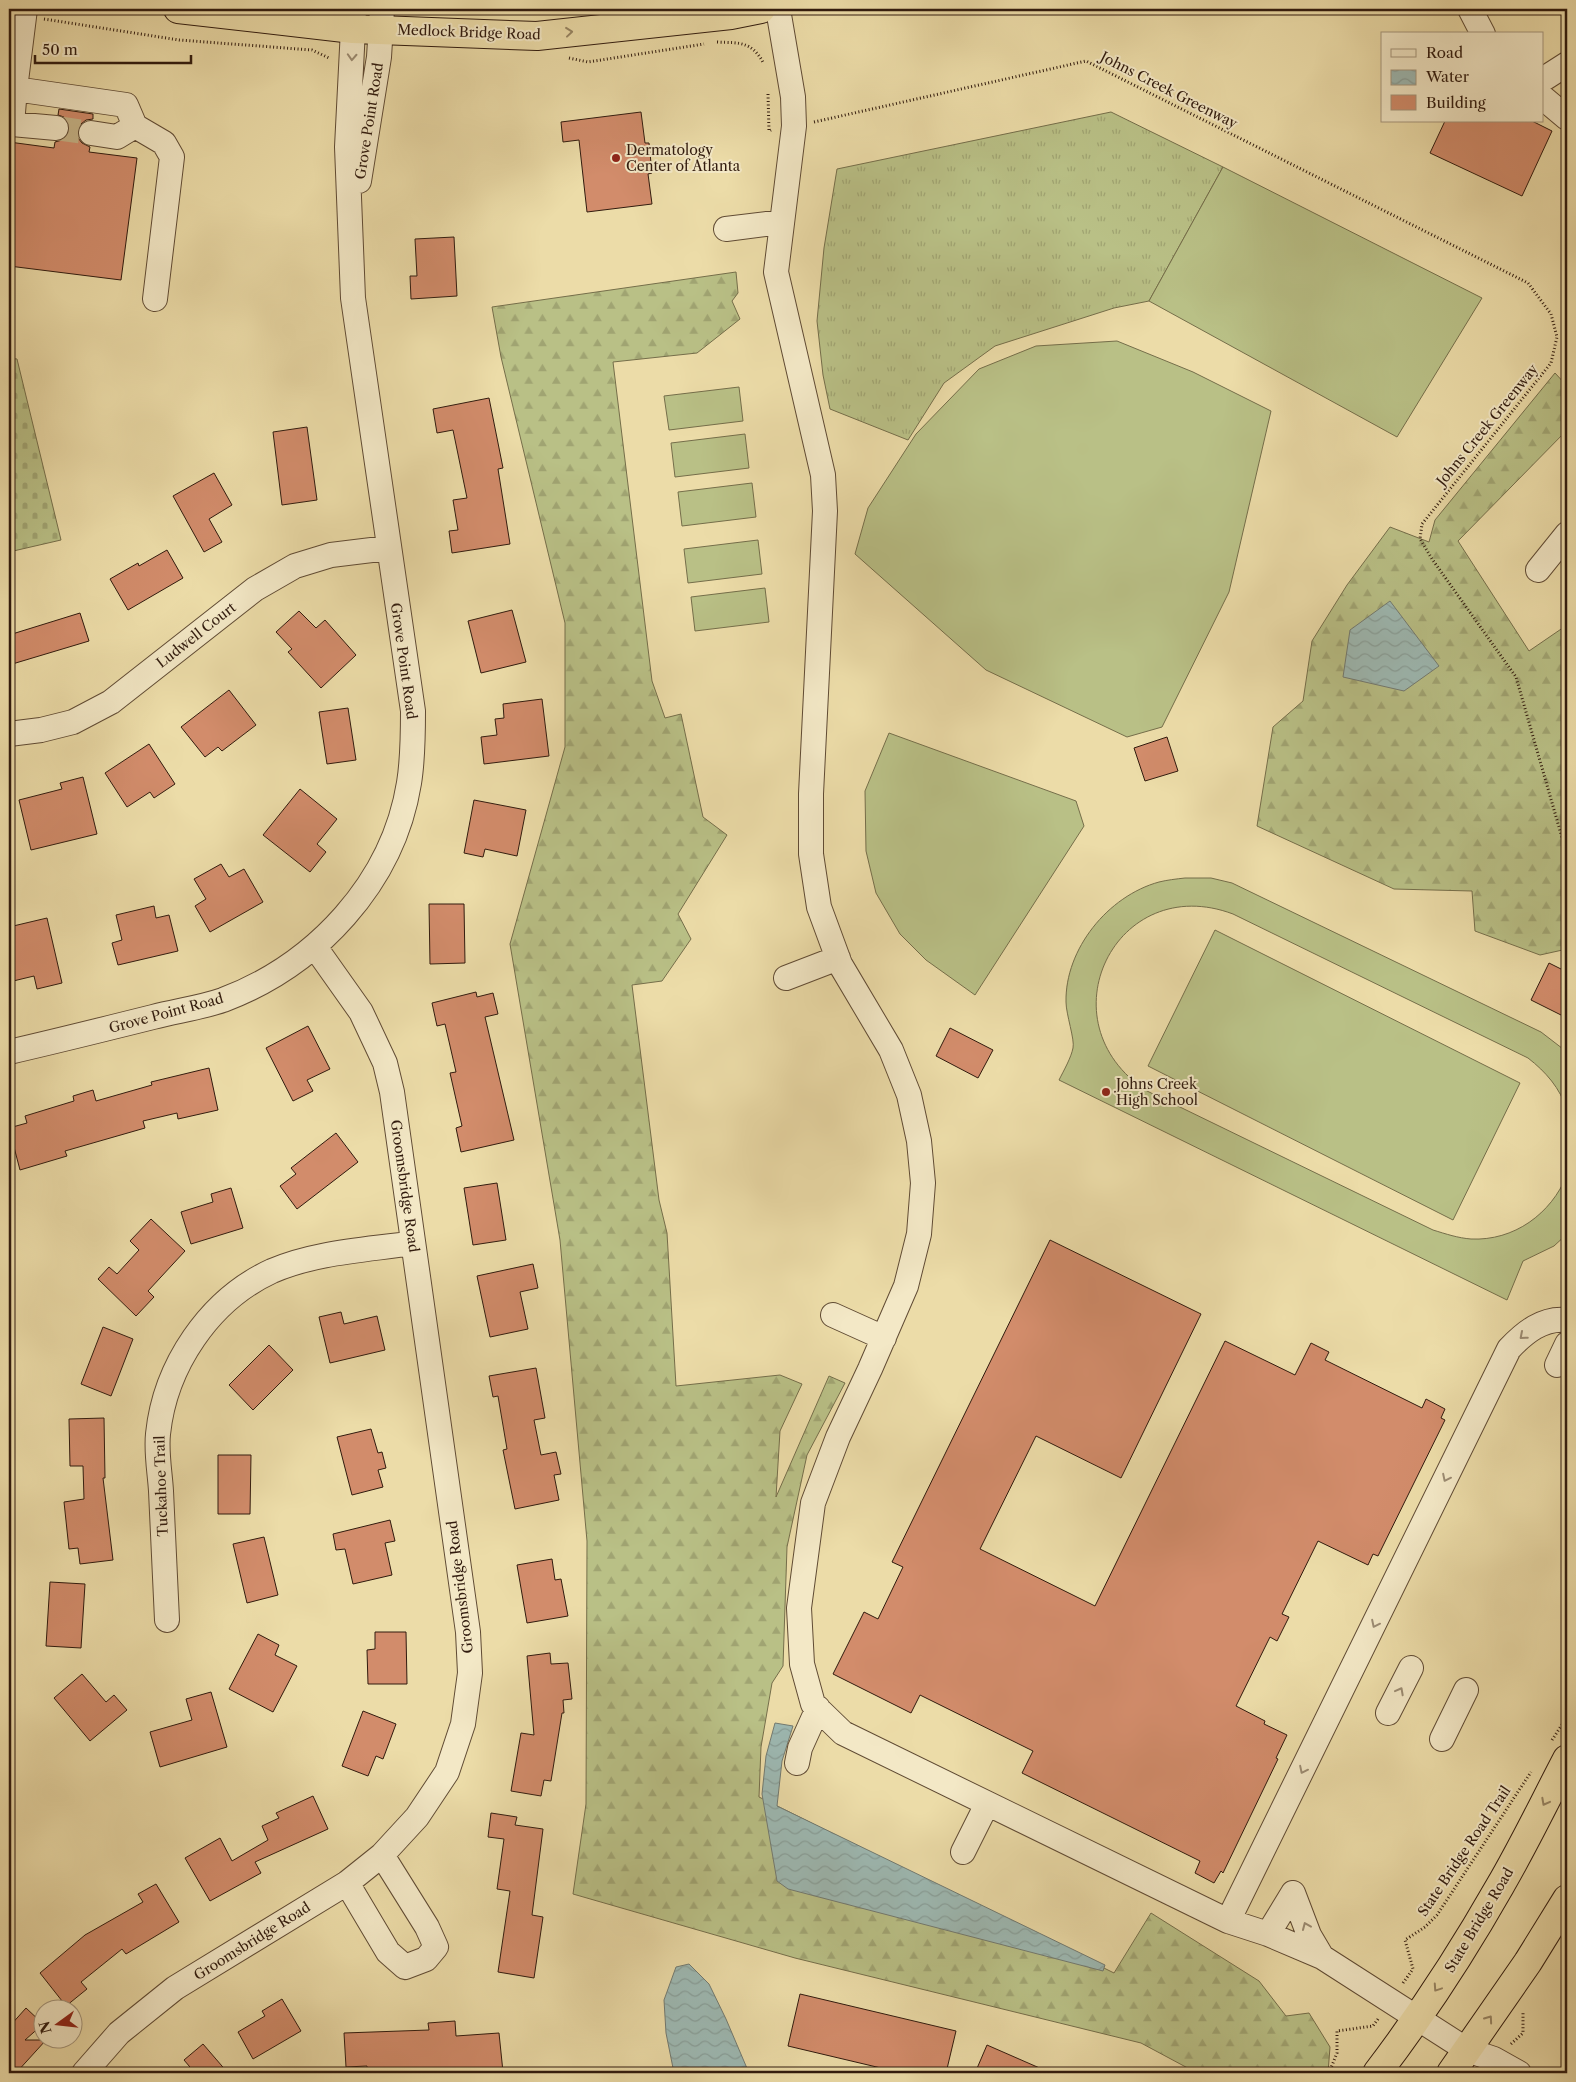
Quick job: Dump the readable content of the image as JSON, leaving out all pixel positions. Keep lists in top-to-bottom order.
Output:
{
  "streets": {
    "highway": ["Medlock Bridge Road", "State Bridge Road"],
    "street": [
      "Grove Point Road",
      "Ludwell Court",
      "Groomsbridge Road",
      "Tuckahoe Trail"
    ],
    "path": ["Johns Creek Greenway", "State Bridge Road Trail"]
  },
  "crossings": [
    ["Medlock Bridge Road", "Grove Point Road"],
    ["Grove Point Road", "Ludwell Court"],
    ["Grove Point Road", "Groomsbridge Road"],
    ["Groomsbridge Road", "Tuckahoe Trail"]
  ],
  "one_way": ["Medlock Bridge Road"],
  "places": ["Dermatology Center of Atlanta", "Johns Creek High School"],
  "legend": ["Road", "Water", "Building"],
  "scale_bar": "50 m",
  "north": "left"
}
